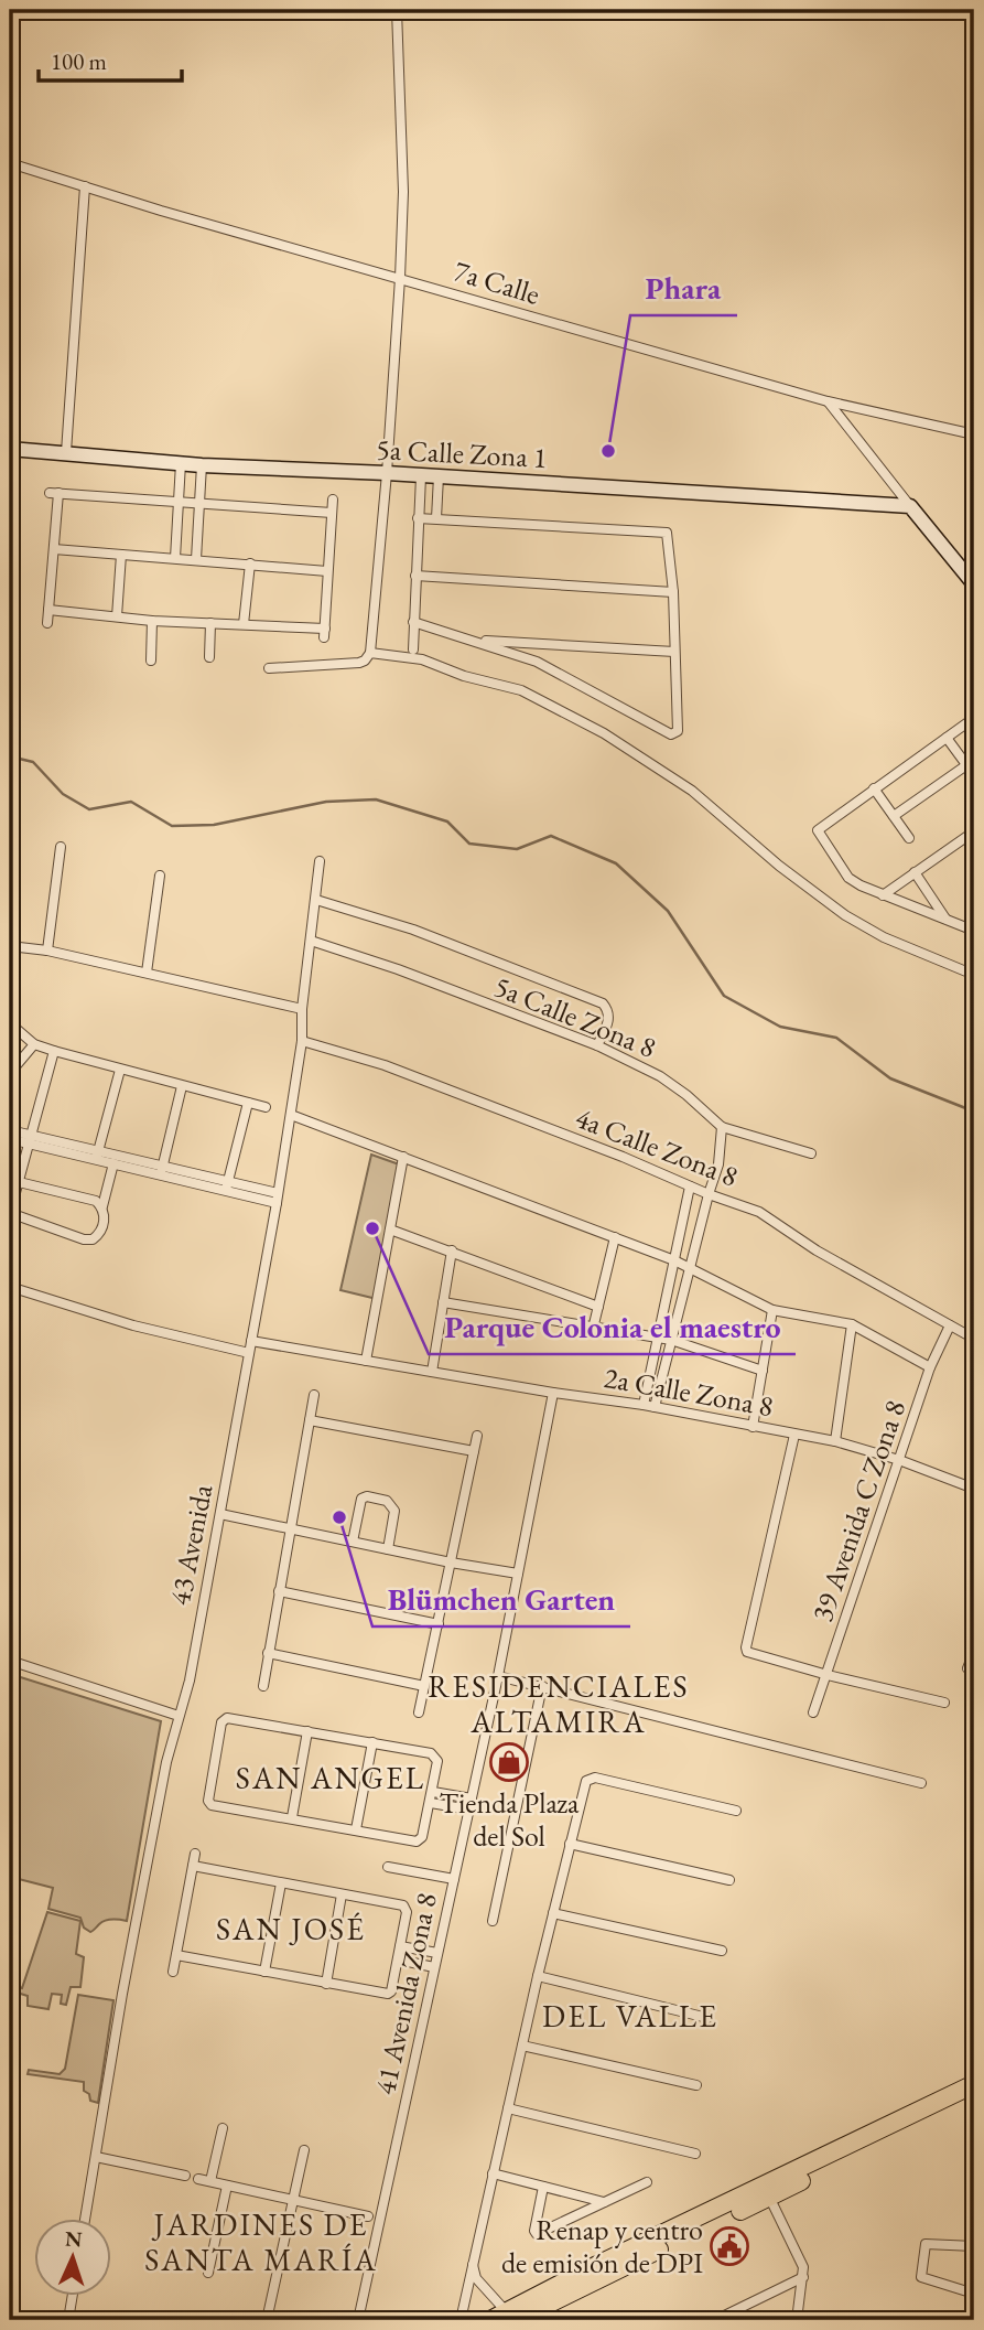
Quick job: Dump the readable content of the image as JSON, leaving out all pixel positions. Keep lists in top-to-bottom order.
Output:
{
  "streets": {
    "street": [
      "7a Calle",
      "5a Calle Zona 1",
      "5a Calle Zona 8",
      "4a Calle Zona 8",
      "2a Calle Zona 8",
      "39 Avenida C Zona 8",
      "43 Avenida",
      "41 Avenida Zona 8"
    ]
  },
  "crossings": [
    ["5a Calle Zona 8", "43 Avenida"],
    ["4a Calle Zona 8", "39 Avenida C Zona 8"],
    ["4a Calle Zona 8", "43 Avenida"],
    ["2a Calle Zona 8", "39 Avenida C Zona 8"],
    ["2a Calle Zona 8", "43 Avenida"],
    ["2a Calle Zona 8", "41 Avenida Zona 8"]
  ],
  "districts": [
    "RESIDENCIALES ALTAMIRA",
    "SAN ANGEL",
    "SAN JOSÉ",
    "DEL VALLE",
    "JARDINES DE SANTA MARÍA"
  ],
  "places": {
    "other": ["Phara", "Parque Colonia el maestro", "Blümchen Garten"],
    "shop": ["Tienda Plaza del Sol"],
    "public building": ["Renap y centro de emisión de DPI"]
  },
  "scale_bar": "100 m",
  "north": "top"
}
